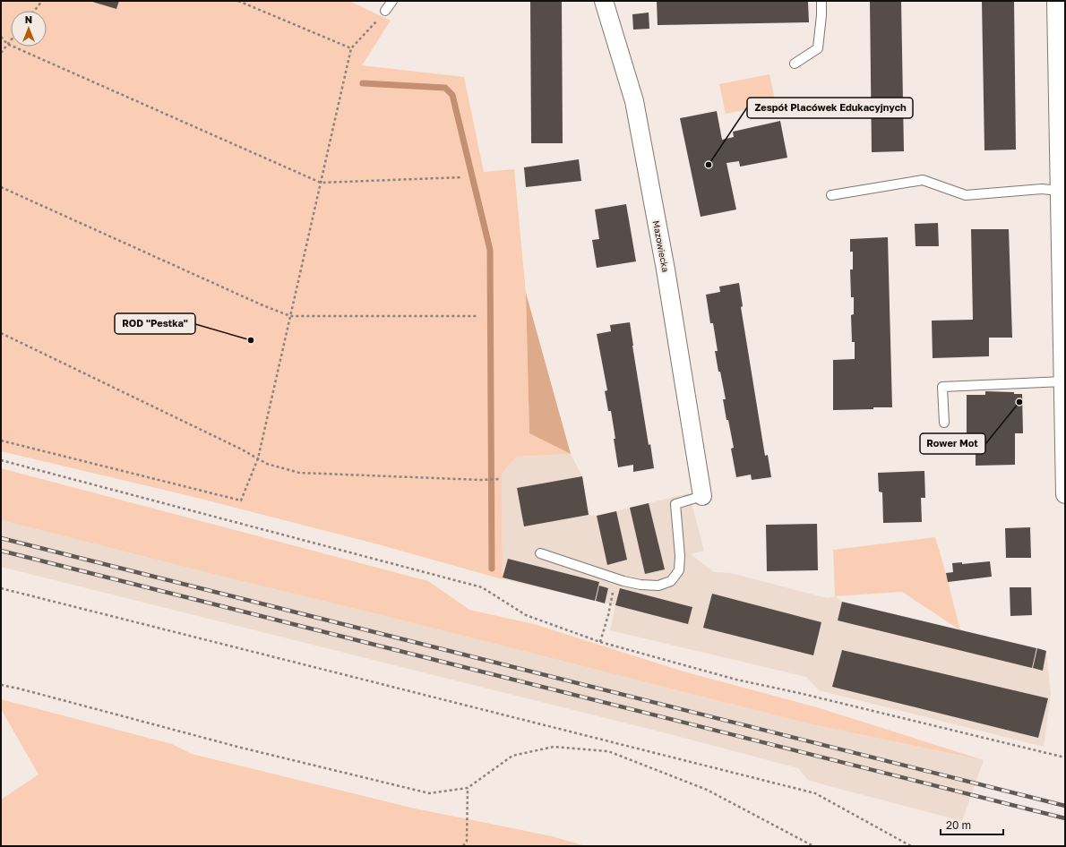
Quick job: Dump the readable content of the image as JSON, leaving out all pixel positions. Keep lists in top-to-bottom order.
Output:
{
  "streets": {
    "street": ["Mazowiecka"]
  },
  "places": ["Zespół Placówek Edukacyjnych", "ROD \"Pestka\"", "Rower Mot"],
  "scale_bar": "20 m",
  "north": "top"
}
